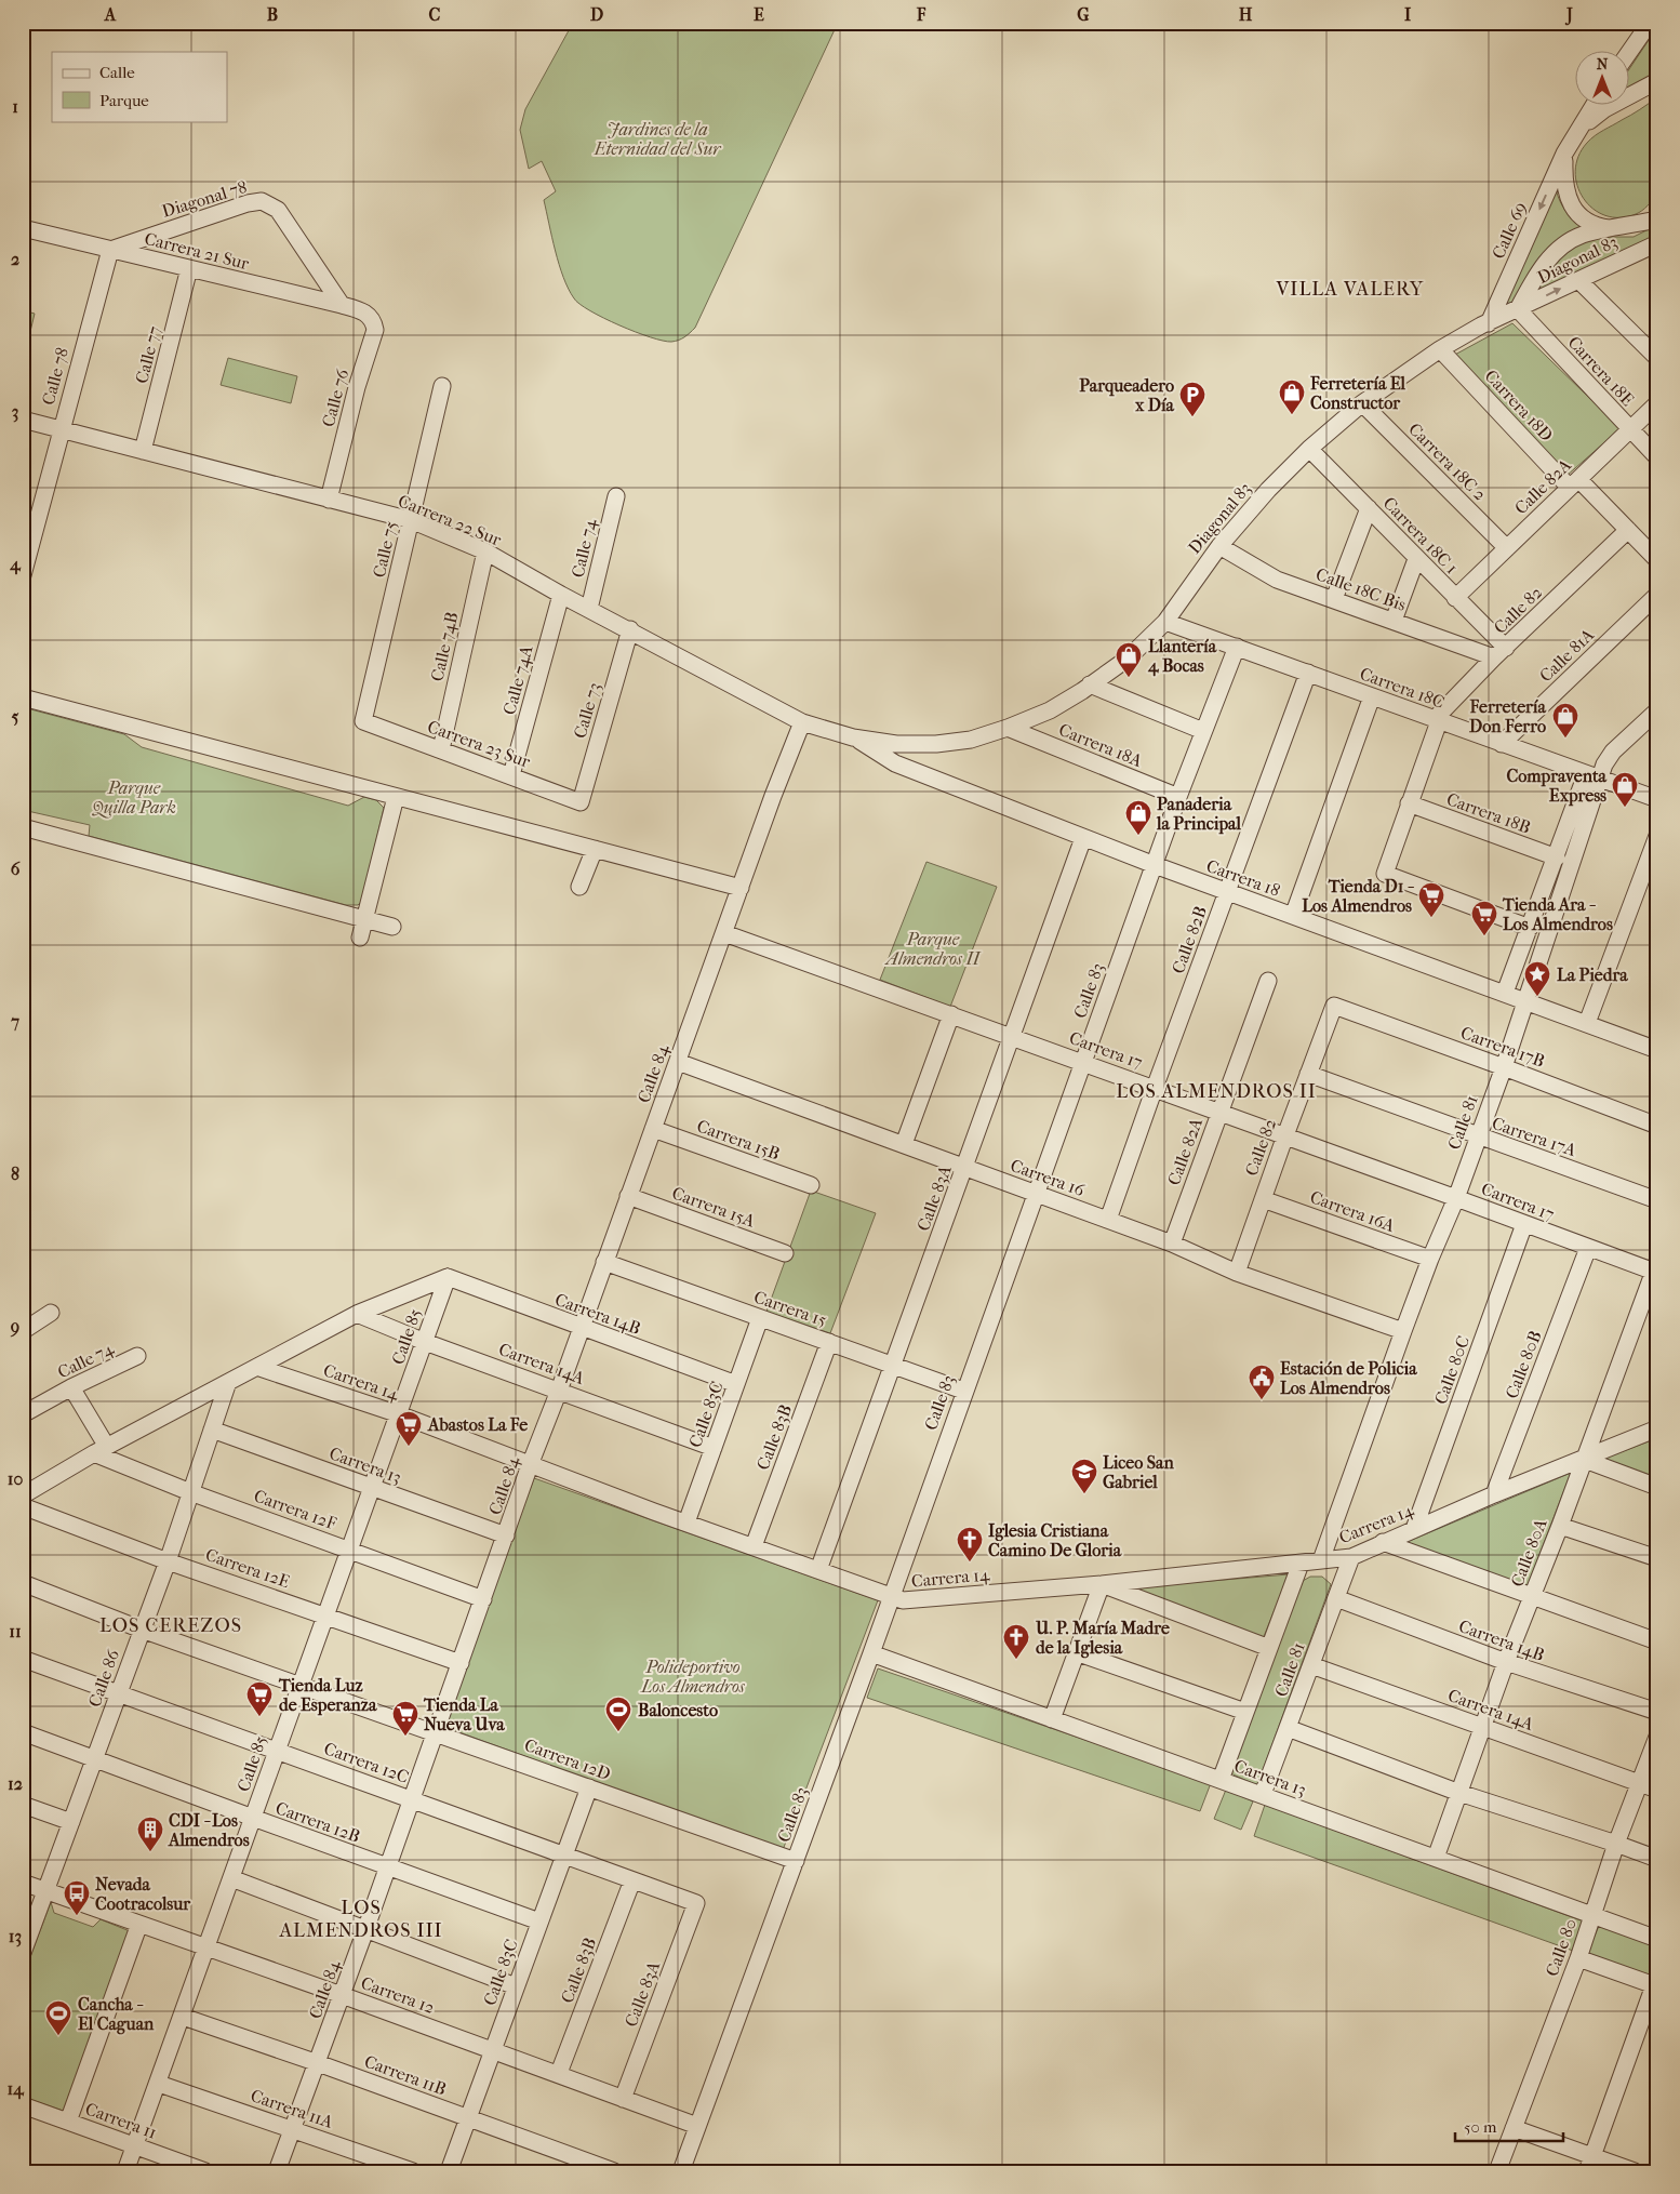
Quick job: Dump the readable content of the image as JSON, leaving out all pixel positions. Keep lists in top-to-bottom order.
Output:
{
  "streets": {
    "street": [
      "Diagonal 78",
      "Calle 69",
      "Carrera 21 Sur",
      "Diagonal 83",
      "Calle 77",
      "Carrera 18E",
      "Calle 78",
      "Calle 76",
      "Carrera 18D",
      "Carrera 18C 2",
      "Calle 82A",
      "Carrera 22 Sur",
      "Carrera 18C 1",
      "Calle 74",
      "Calle 75",
      "Calle 18C Bis",
      "Calle 82",
      "Calle 74B",
      "Calle 81A",
      "Calle 74A",
      "Carrera 18C",
      "Calle 73",
      "Carrera 23 Sur",
      "Carrera 18A",
      "Carrera 18B",
      "Carrera 18",
      "Calle 82B",
      "Calle 83",
      "Carrera 17B",
      "Carrera 17",
      "Calle 84",
      "Calle 81",
      "Carrera 17A",
      "Carrera 15B",
      "Carrera 16",
      "Calle 83A",
      "Carrera 15A",
      "Carrera 16A",
      "Carrera 15",
      "Carrera 14B",
      "Calle 85",
      "Carrera 14A",
      "Calle 80B",
      "Calle 80C",
      "Carrera 14",
      "Calle 83C",
      "Calle 83B",
      "Carrera 13",
      "Carrera 12F",
      "Calle 80A",
      "Carrera 12E",
      "Calle 86",
      "Carrera 12D",
      "Carrera 12C",
      "Carrera 12B",
      "Calle 80",
      "Carrera 12",
      "Carrera 11B",
      "Carrera 11A",
      "Carrera 11"
    ]
  },
  "crossings": [
    ["Diagonal 78", "Carrera 21 Sur"],
    ["Diagonal 78", "Calle 78"],
    ["Calle 69", "Diagonal 83"],
    ["Carrera 21 Sur", "Calle 77"],
    ["Carrera 21 Sur", "Calle 78"],
    ["Carrera 21 Sur", "Calle 76"],
    ["Diagonal 83", "Carrera 18E"],
    ["Diagonal 83", "Carrera 18D"],
    ["Diagonal 83", "Carrera 18C 2"],
    ["Diagonal 83", "Carrera 22 Sur"],
    ["Diagonal 83", "Carrera 18C 1"],
    ["Diagonal 83", "Calle 18C Bis"],
    ["Diagonal 83", "Carrera 18C"],
    ["Diagonal 83", "Carrera 18A"],
    ["Diagonal 83", "Carrera 18"],
    ["Diagonal 83", "Calle 84"],
    ["Calle 77", "Carrera 22 Sur"],
    ["Carrera 18E", "Calle 82A"],
    ["Calle 78", "Carrera 22 Sur"],
    ["Calle 76", "Carrera 22 Sur"],
    ["Carrera 18D", "Calle 82A"],
    ["Carrera 18D", "Calle 82"],
    ["Carrera 18C 2", "Calle 82A"],
    ["Calle 82A", "Carrera 18C 1"],
    ["Calle 82A", "Carrera 17"],
    ["Calle 82A", "Carrera 16"],
    ["Carrera 22 Sur", "Calle 74"],
    ["Carrera 22 Sur", "Calle 75"],
    ["Carrera 22 Sur", "Calle 74B"],
    ["Carrera 22 Sur", "Calle 74A"],
    ["Carrera 22 Sur", "Calle 73"],
    ["Carrera 22 Sur", "Calle 84"],
    ["Carrera 18C 1", "Calle 18C Bis"],
    ["Carrera 18C 1", "Calle 82"],
    ["Calle 75", "Carrera 23 Sur"],
    ["Calle 18C Bis", "Calle 82"],
    ["Calle 82", "Carrera 18C"],
    ["Calle 82", "Carrera 18B"],
    ["Calle 82", "Carrera 17B"],
    ["Calle 82", "Carrera 17"],
    ["Calle 82", "Calle 81"],
    ["Calle 82", "Carrera 17A"],
    ["Calle 82", "Carrera 16"],
    ["Calle 82", "Carrera 16A"],
    ["Calle 74B", "Carrera 23 Sur"],
    ["Calle 81A", "Carrera 18C"],
    ["Calle 74A", "Carrera 23 Sur"],
    ["Carrera 18C", "Calle 82B"],
    ["Carrera 18C", "Calle 83"],
    ["Carrera 18C", "Calle 81"],
    ["Calle 73", "Carrera 23 Sur"],
    ["Carrera 18A", "Calle 83"],
    ["Carrera 18B", "Calle 81"],
    ["Carrera 18", "Calle 82B"],
    ["Carrera 18", "Calle 83"],
    ["Carrera 18", "Calle 81"],
    ["Carrera 18", "Calle 83A"],
    ["Calle 82B", "Carrera 17"],
    ["Calle 82B", "Carrera 16"],
    ["Calle 83", "Carrera 17"],
    ["Calle 83", "Carrera 16"],
    ["Calle 83", "Carrera 15"],
    ["Calle 83", "Carrera 14"],
    ["Calle 83", "Carrera 13"],
    ["Calle 83", "Carrera 12D"],
    ["Calle 83", "Carrera 12"],
    ["Carrera 17B", "Calle 81"],
    ["Carrera 17", "Calle 84"],
    ["Carrera 17", "Calle 81"],
    ["Carrera 17", "Calle 83A"],
    ["Carrera 17", "Calle 80B"],
    ["Carrera 17", "Calle 80C"],
    ["Carrera 17", "Calle 80A"],
    ["Calle 84", "Carrera 15B"],
    ["Calle 84", "Carrera 16"],
    ["Calle 84", "Carrera 15A"],
    ["Calle 84", "Carrera 15"],
    ["Calle 84", "Carrera 14B"],
    ["Calle 84", "Carrera 14A"],
    ["Calle 84", "Carrera 14"],
    ["Calle 84", "Carrera 13"],
    ["Calle 84", "Carrera 12F"],
    ["Calle 84", "Carrera 12E"],
    ["Calle 84", "Carrera 12D"],
    ["Calle 84", "Carrera 12C"],
    ["Calle 84", "Carrera 12B"],
    ["Calle 84", "Carrera 12"],
    ["Calle 84", "Carrera 11B"],
    ["Calle 84", "Carrera 11A"],
    ["Calle 81", "Carrera 17A"],
    ["Calle 81", "Carrera 16"],
    ["Calle 81", "Carrera 16A"],
    ["Calle 81", "Carrera 14B"],
    ["Calle 81", "Carrera 14A"],
    ["Calle 81", "Carrera 14"],
    ["Calle 81", "Carrera 13"],
    ["Carrera 16", "Calle 83A"],
    ["Calle 83A", "Carrera 15"],
    ["Calle 83A", "Carrera 14"],
    ["Calle 83A", "Carrera 12C"],
    ["Calle 83A", "Carrera 12"],
    ["Carrera 15", "Calle 83C"],
    ["Carrera 15", "Calle 83B"],
    ["Carrera 14B", "Calle 85"],
    ["Carrera 14B", "Calle 83C"],
    ["Carrera 14B", "Calle 80A"],
    ["Calle 85", "Carrera 14A"],
    ["Calle 85", "Carrera 14"],
    ["Calle 85", "Carrera 13"],
    ["Calle 85", "Carrera 12F"],
    ["Calle 85", "Carrera 12E"],
    ["Calle 85", "Carrera 12D"],
    ["Calle 85", "Carrera 12C"],
    ["Calle 85", "Carrera 12B"],
    ["Calle 85", "Carrera 12"],
    ["Calle 85", "Carrera 11B"],
    ["Calle 85", "Carrera 11A"],
    ["Calle 85", "Carrera 11"],
    ["Carrera 14A", "Calle 83C"],
    ["Carrera 14A", "Calle 80A"],
    ["Carrera 14A", "Calle 80"],
    ["Calle 80B", "Carrera 14"],
    ["Calle 80C", "Carrera 14"],
    ["Carrera 14", "Calle 83C"],
    ["Carrera 14", "Calle 83B"],
    ["Carrera 14", "Calle 80A"],
    ["Calle 83C", "Carrera 12D"],
    ["Calle 83C", "Carrera 12C"],
    ["Calle 83C", "Carrera 12B"],
    ["Calle 83C", "Carrera 12"],
    ["Calle 83C", "Carrera 11B"],
    ["Calle 83B", "Carrera 12C"],
    ["Calle 83B", "Carrera 12"],
    ["Carrera 13", "Calle 80A"],
    ["Carrera 13", "Calle 86"],
    ["Carrera 13", "Calle 80"],
    ["Carrera 12F", "Calle 86"],
    ["Carrera 12E", "Calle 86"],
    ["Calle 86", "Carrera 12D"],
    ["Calle 86", "Carrera 12C"],
    ["Calle 86", "Carrera 12B"],
    ["Calle 86", "Carrera 12"]
  ],
  "one_way": ["Calle 69"],
  "districts": [
    "VILLA VALERY",
    "LOS ALMENDROS II",
    "LOS CEREZOS",
    "LOS ALMENDROS III"
  ],
  "parks": [
    "Jardines de la Eternidad del Sur",
    "Parque Quilla Park",
    "Parque Almendros II",
    "Polideportivo Los Almendros"
  ],
  "places": {
    "shop": [
      "Ferretería El Constructor",
      "Llantería 4 Bocas",
      "Ferretería Don Ferro",
      "Compraventa Express",
      "Panaderia la Principal"
    ],
    "parking": ["Parqueadero x Día"],
    "supermarket": [
      "Tienda D1 - Los Almendros",
      "Tienda Ara - Los Almendros",
      "Abastos La Fe",
      "Tienda Luz de Esperanza",
      "Tienda La Nueva Uva"
    ],
    "place": ["La Piedra"],
    "public building": ["Estación de Policia Los Almendros"],
    "school or university": ["Liceo San Gabriel"],
    "church": ["Iglesia Cristiana Camino De Gloria", "U. P. María Madre de la Iglesia"],
    "sports": ["Baloncesto", "Cancha - El Caguan"],
    "building": ["CDI - Los Almendros"],
    "bus stop": ["Nevada Cootracolsur"]
  },
  "legend": ["Calle", "Parque"],
  "scale_bar": "50 m",
  "north": "top",
  "grid": {
    "columns": [
      "A",
      "B",
      "C",
      "D",
      "E",
      "F",
      "G",
      "H",
      "I",
      "J"
    ],
    "rows": [
      "1",
      "2",
      "3",
      "4",
      "5",
      "6",
      "7",
      "8",
      "9",
      "10",
      "11",
      "12",
      "13",
      "14"
    ]
  }
}
